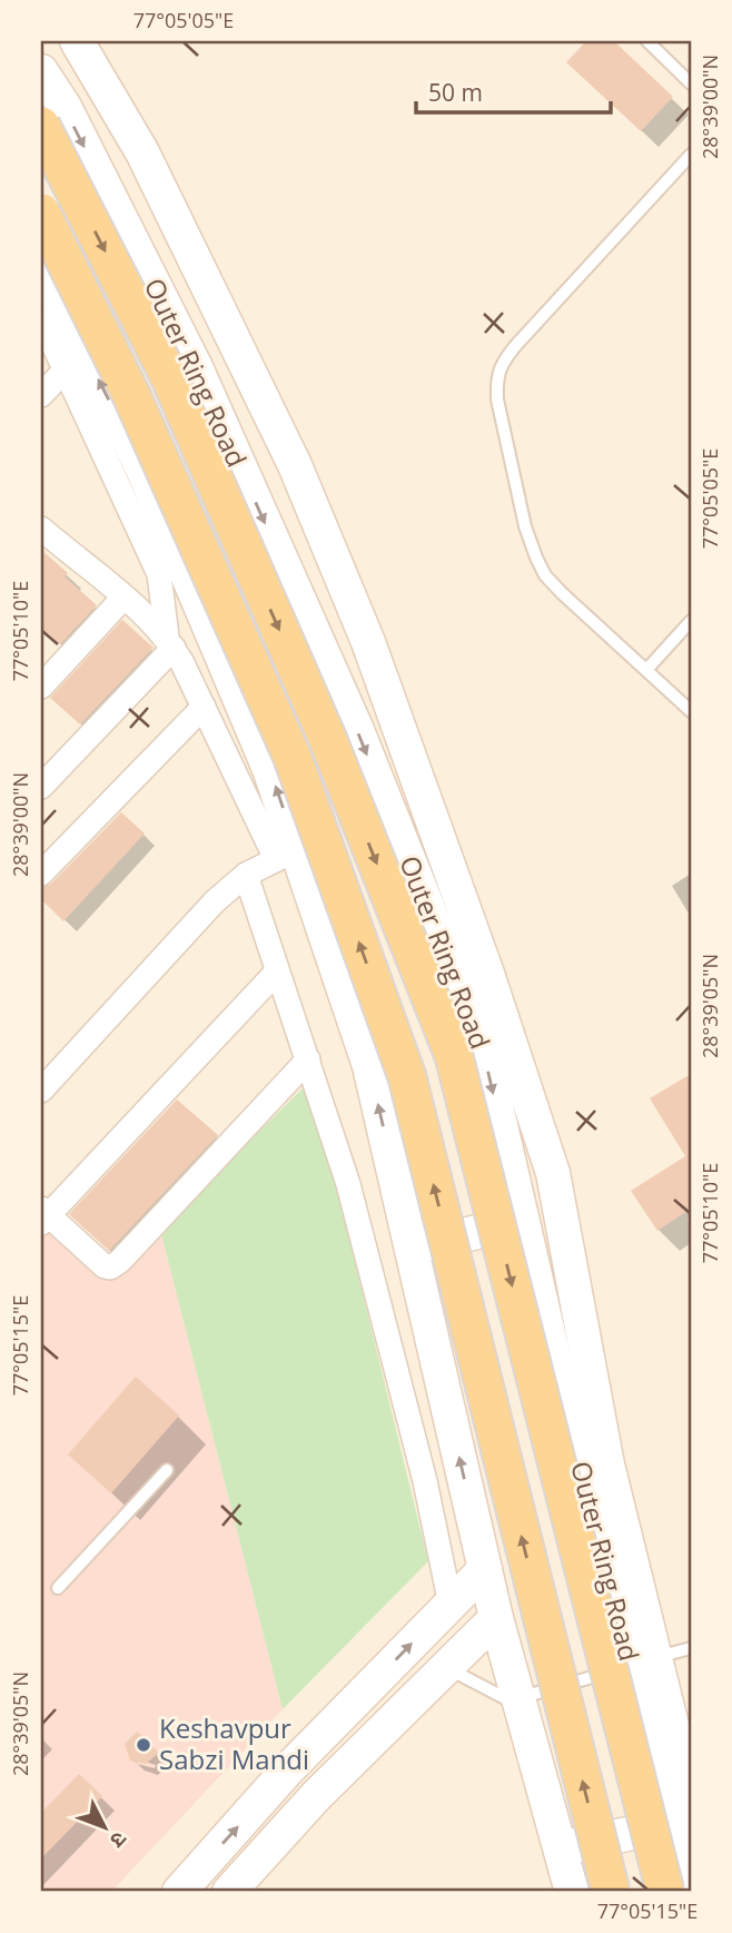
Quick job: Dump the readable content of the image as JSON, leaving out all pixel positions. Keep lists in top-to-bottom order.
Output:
{
  "streets": {
    "main road": ["Outer Ring Road"]
  },
  "places": ["Keshavpur Sabzi Mandi"],
  "scale_bar": "50 m",
  "north": "bottom right",
  "coordinates": [
    "77°05'05\"E",
    "28°39'00\"N",
    "77°05'10\"E",
    "28°39'05\"N",
    "77°05'15\"E"
  ]
}
